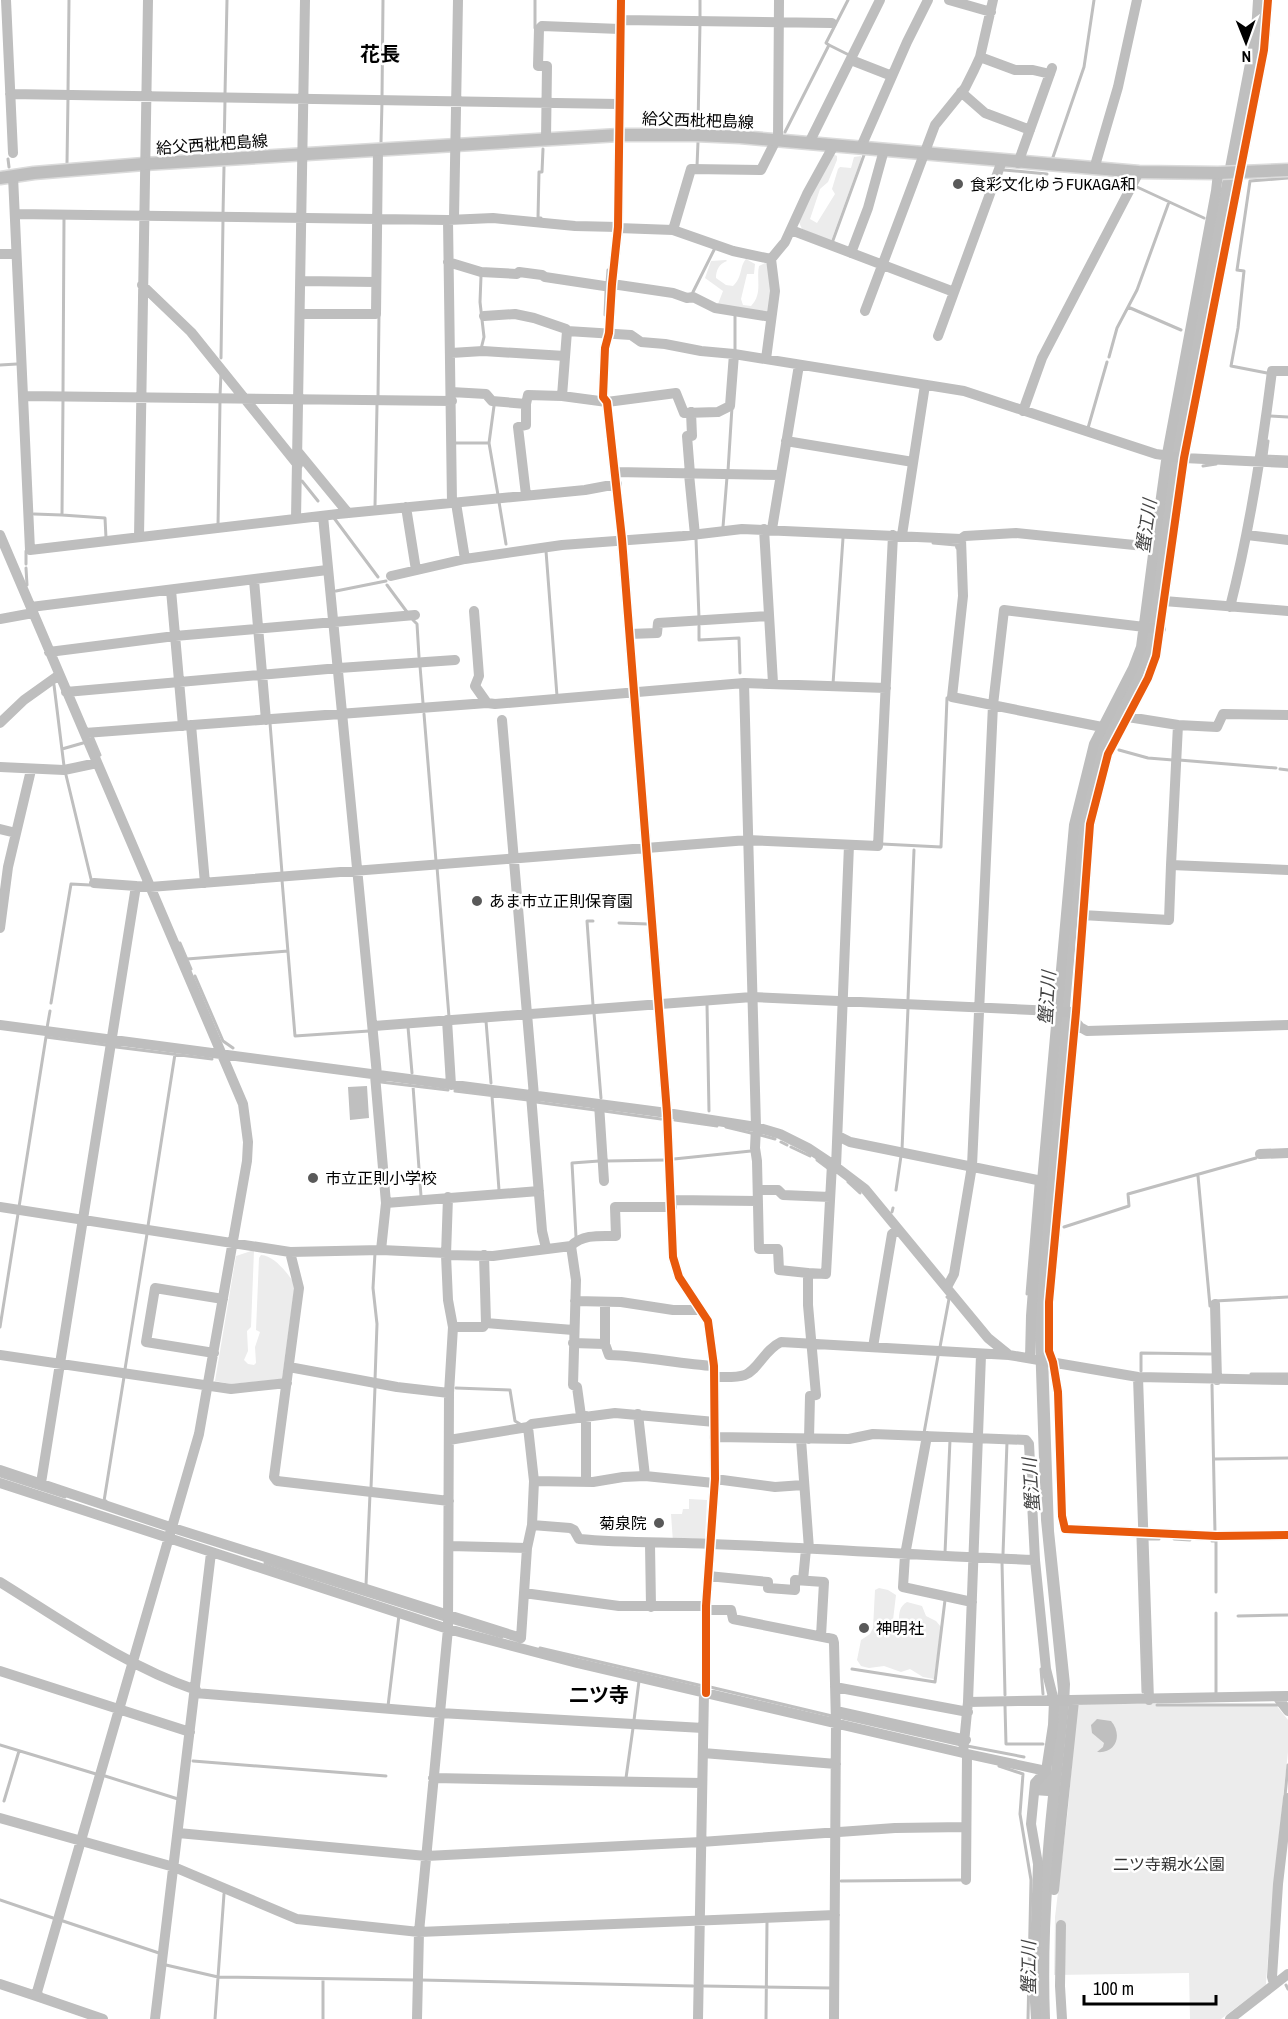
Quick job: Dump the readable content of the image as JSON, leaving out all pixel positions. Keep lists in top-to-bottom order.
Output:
{
  "streets": {
    "main road": ["給父西枇杷島線"]
  },
  "districts": ["花長", "二ツ寺"],
  "water": ["蟹江川"],
  "parks": ["二ツ寺親水公園"],
  "places": [
    "食彩文化ゆうFUKAGA和",
    "あま市立正則保育園",
    "市立正則小学校",
    "菊泉院",
    "神明社"
  ],
  "scale_bar": "100 m",
  "north": "bottom"
}
